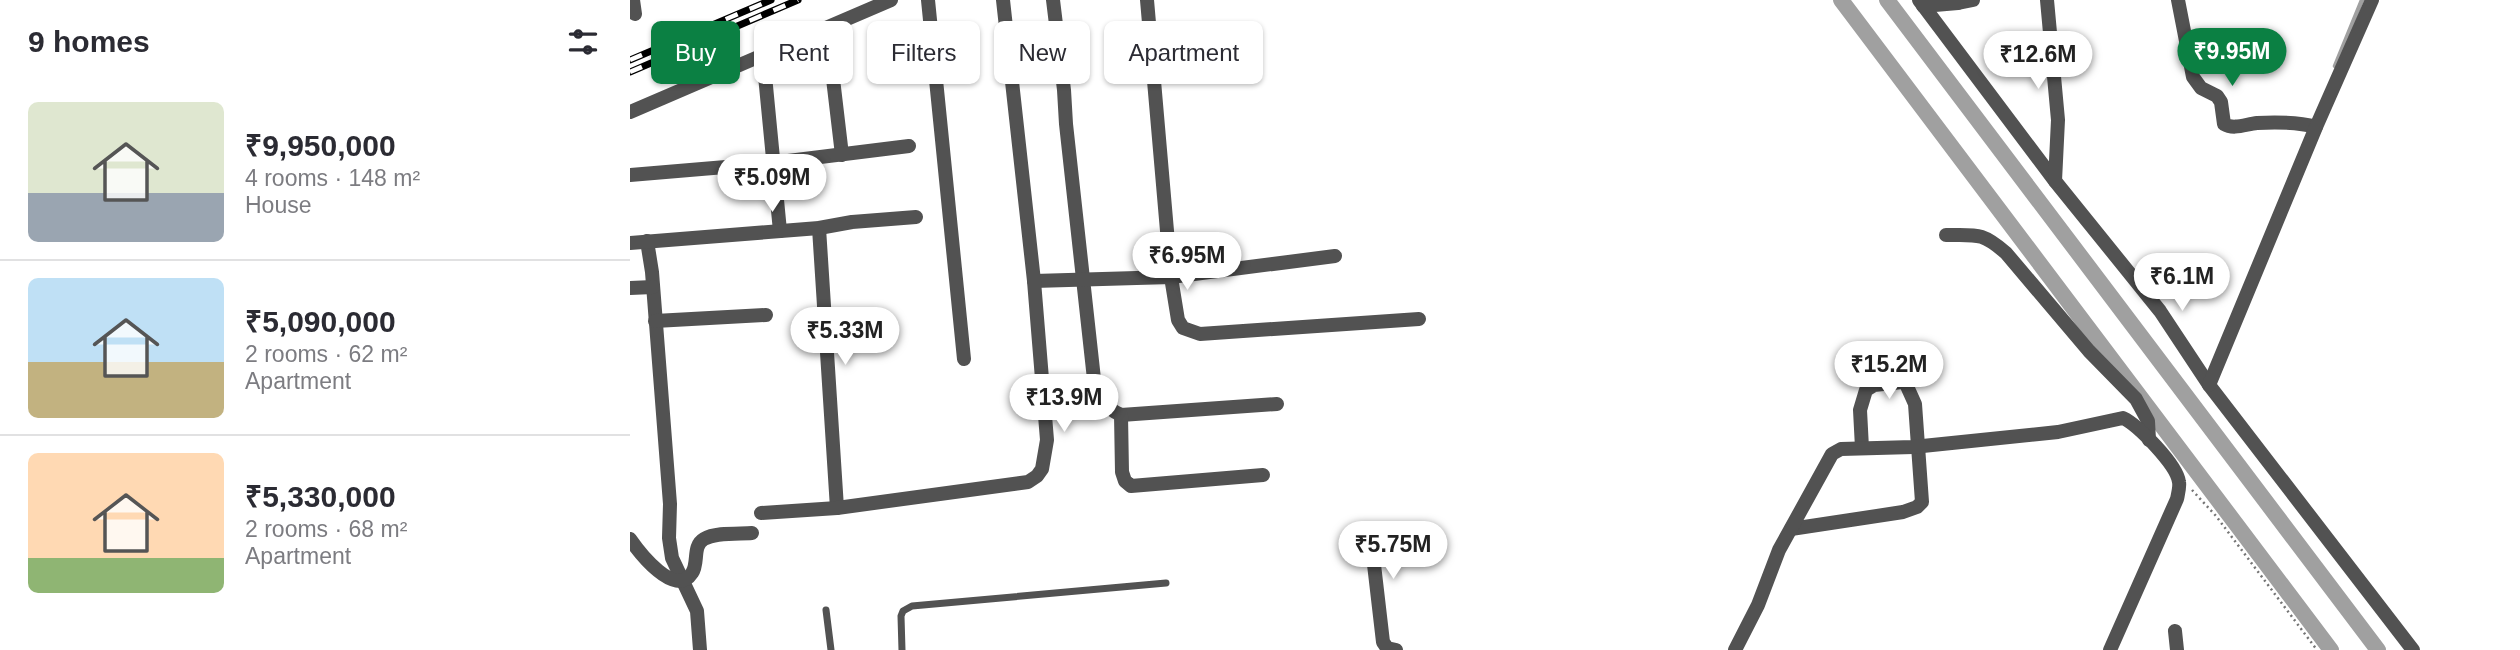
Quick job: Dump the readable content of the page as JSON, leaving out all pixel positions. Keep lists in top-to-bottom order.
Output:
{
  "page": {
    "heading": "9 homes",
    "chip": [
      "Buy",
      "Rent",
      "Filters",
      "New",
      "Apartment"
    ],
    "price": [
      "₹9.95M",
      "₹12.6M",
      "₹5.09M",
      "₹6.95M",
      "₹6.1M",
      "₹5.33M",
      "₹15.2M",
      "₹13.9M",
      "₹5.75M"
    ],
    "list": [
      {
        "name": "₹9,950,000",
        "note": "4 rooms · 148 m² · House"
      },
      {
        "name": "₹5,090,000",
        "note": "2 rooms · 62 m² · Apartment"
      },
      {
        "name": "₹5,330,000",
        "note": "2 rooms · 68 m² · Apartment"
      }
    ]
  }
}
